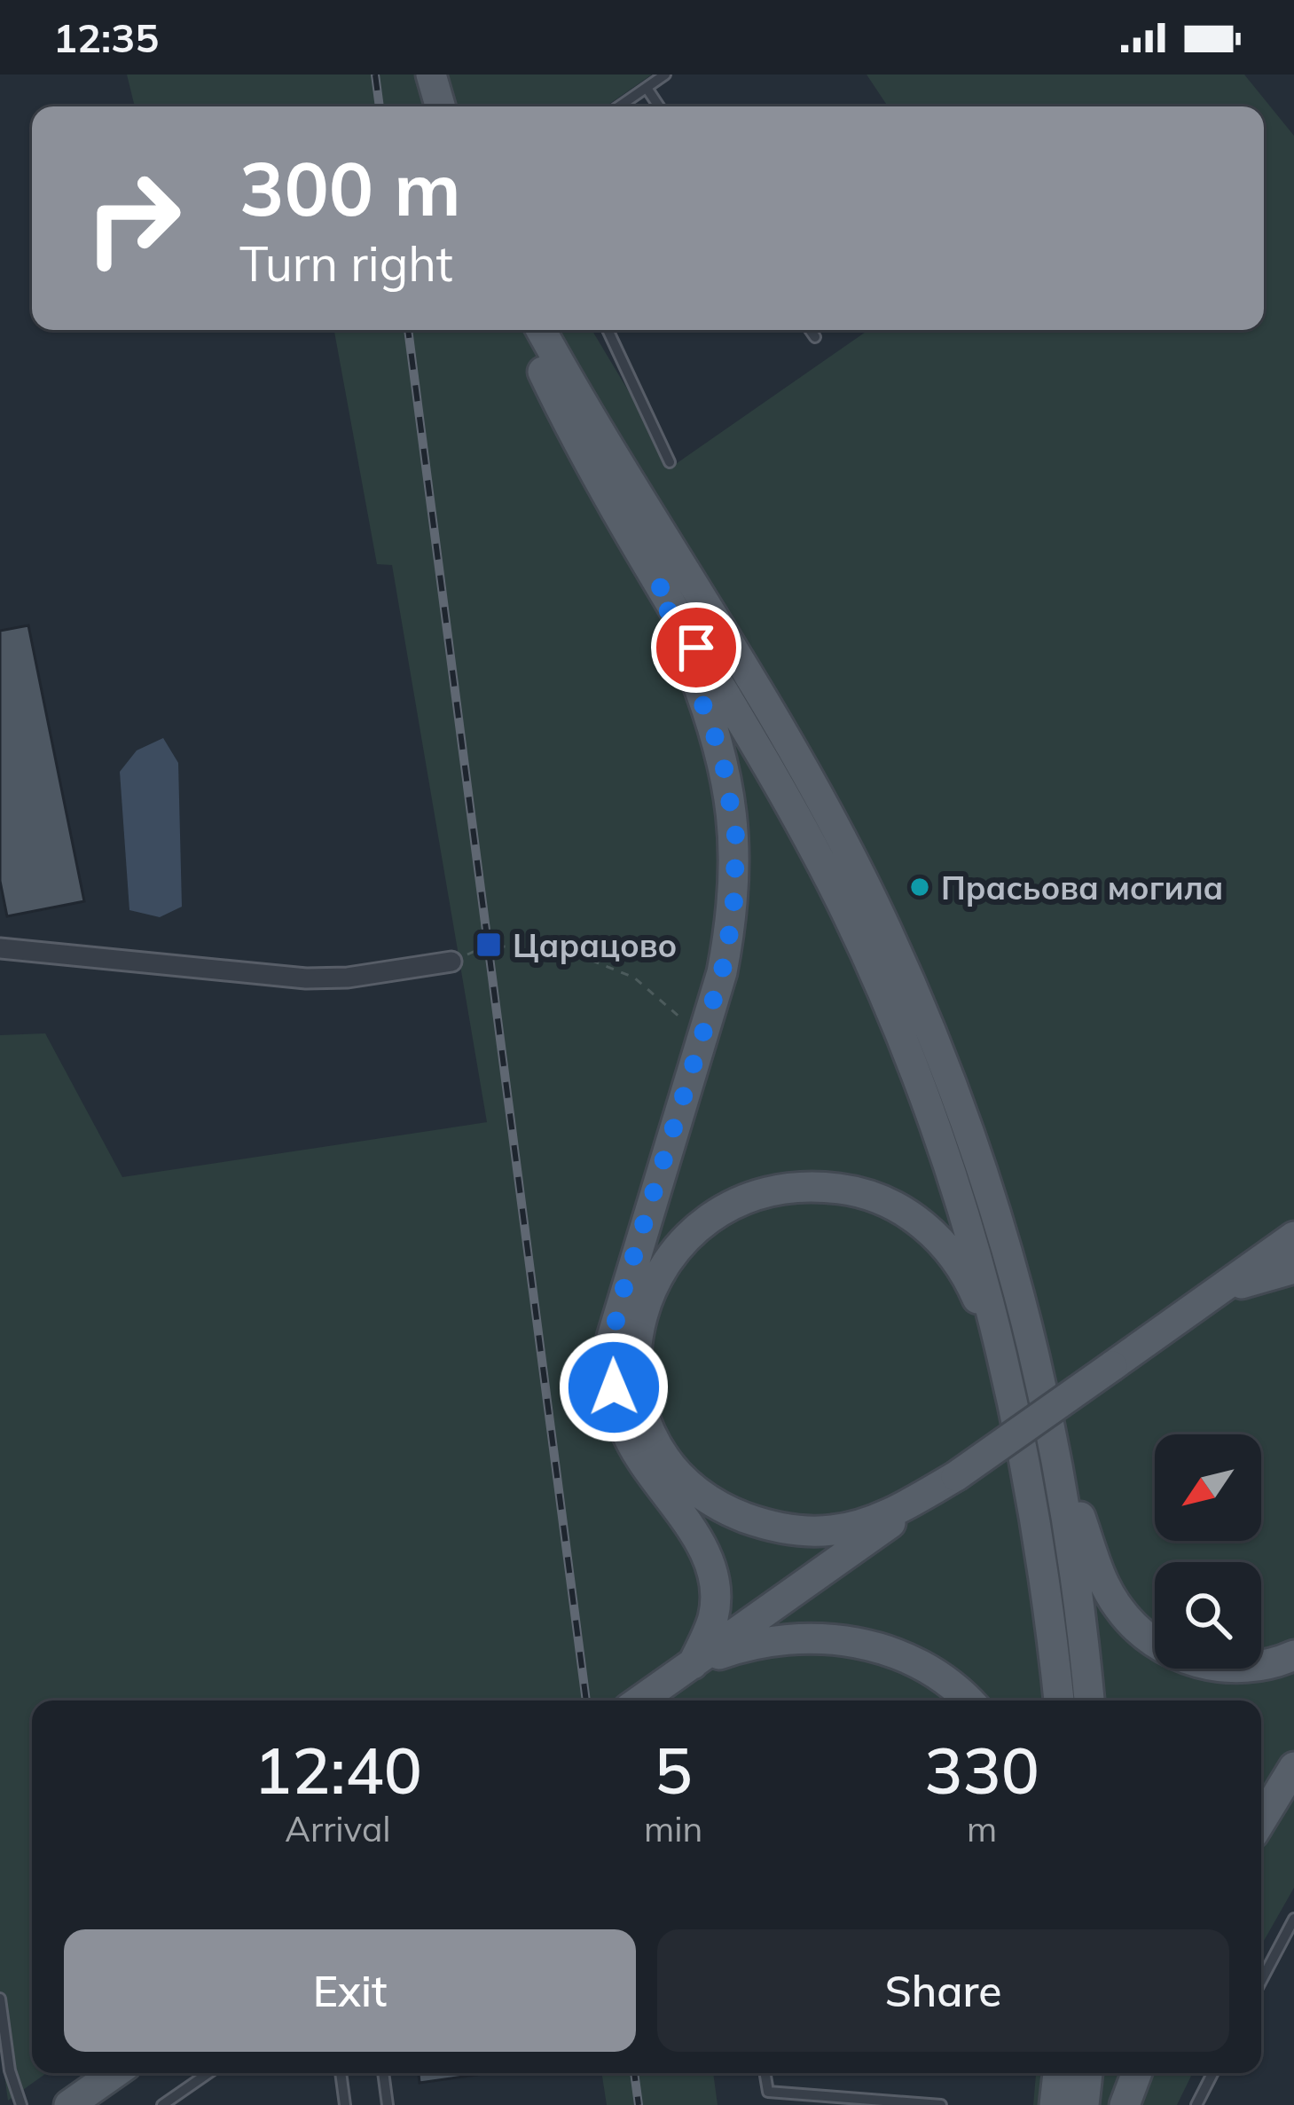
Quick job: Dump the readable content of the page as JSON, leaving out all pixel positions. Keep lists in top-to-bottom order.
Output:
{
  "places": {
    "other": ["Прасьова могила"],
    "transit": ["Царацово"]
  },
  "north": "bottom left",
  "page": {
    "status": "12:35",
    "turn": ["300 m", "Turn right"],
    "eta": [
      "12:40",
      "Arrival",
      "5",
      "min",
      "330",
      "m"
    ],
    "buttons": ["Exit", "Share"]
  }
}
